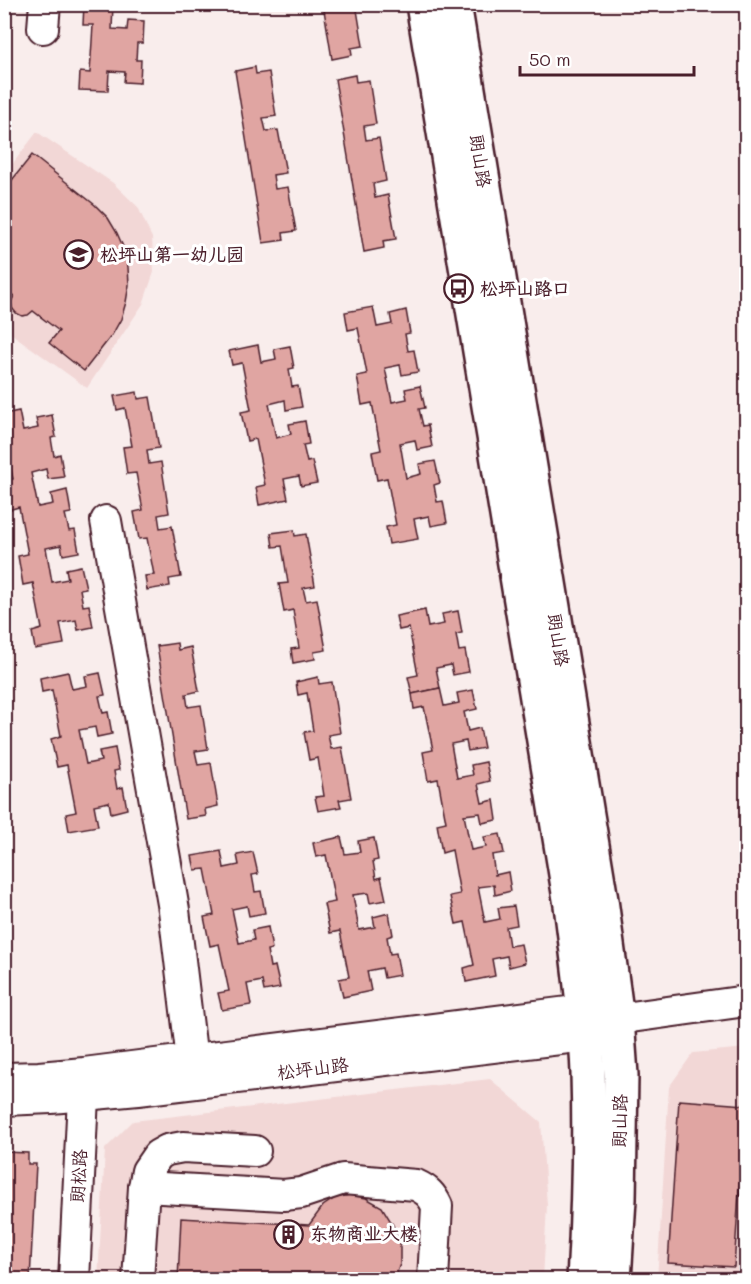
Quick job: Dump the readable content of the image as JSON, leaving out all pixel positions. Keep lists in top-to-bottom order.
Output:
{
  "streets": {
    "main road": ["朗山路"],
    "street": ["松坪山路", "朗松路"]
  },
  "crossings": [
    ["朗山路", "松坪山路"],
    ["松坪山路", "朗松路"]
  ],
  "places": {
    "school or university": ["松坪山第一幼儿园"],
    "bus stop": ["松坪山路口"],
    "building": ["东物商业大楼"]
  },
  "scale_bar": "50 m"
}
